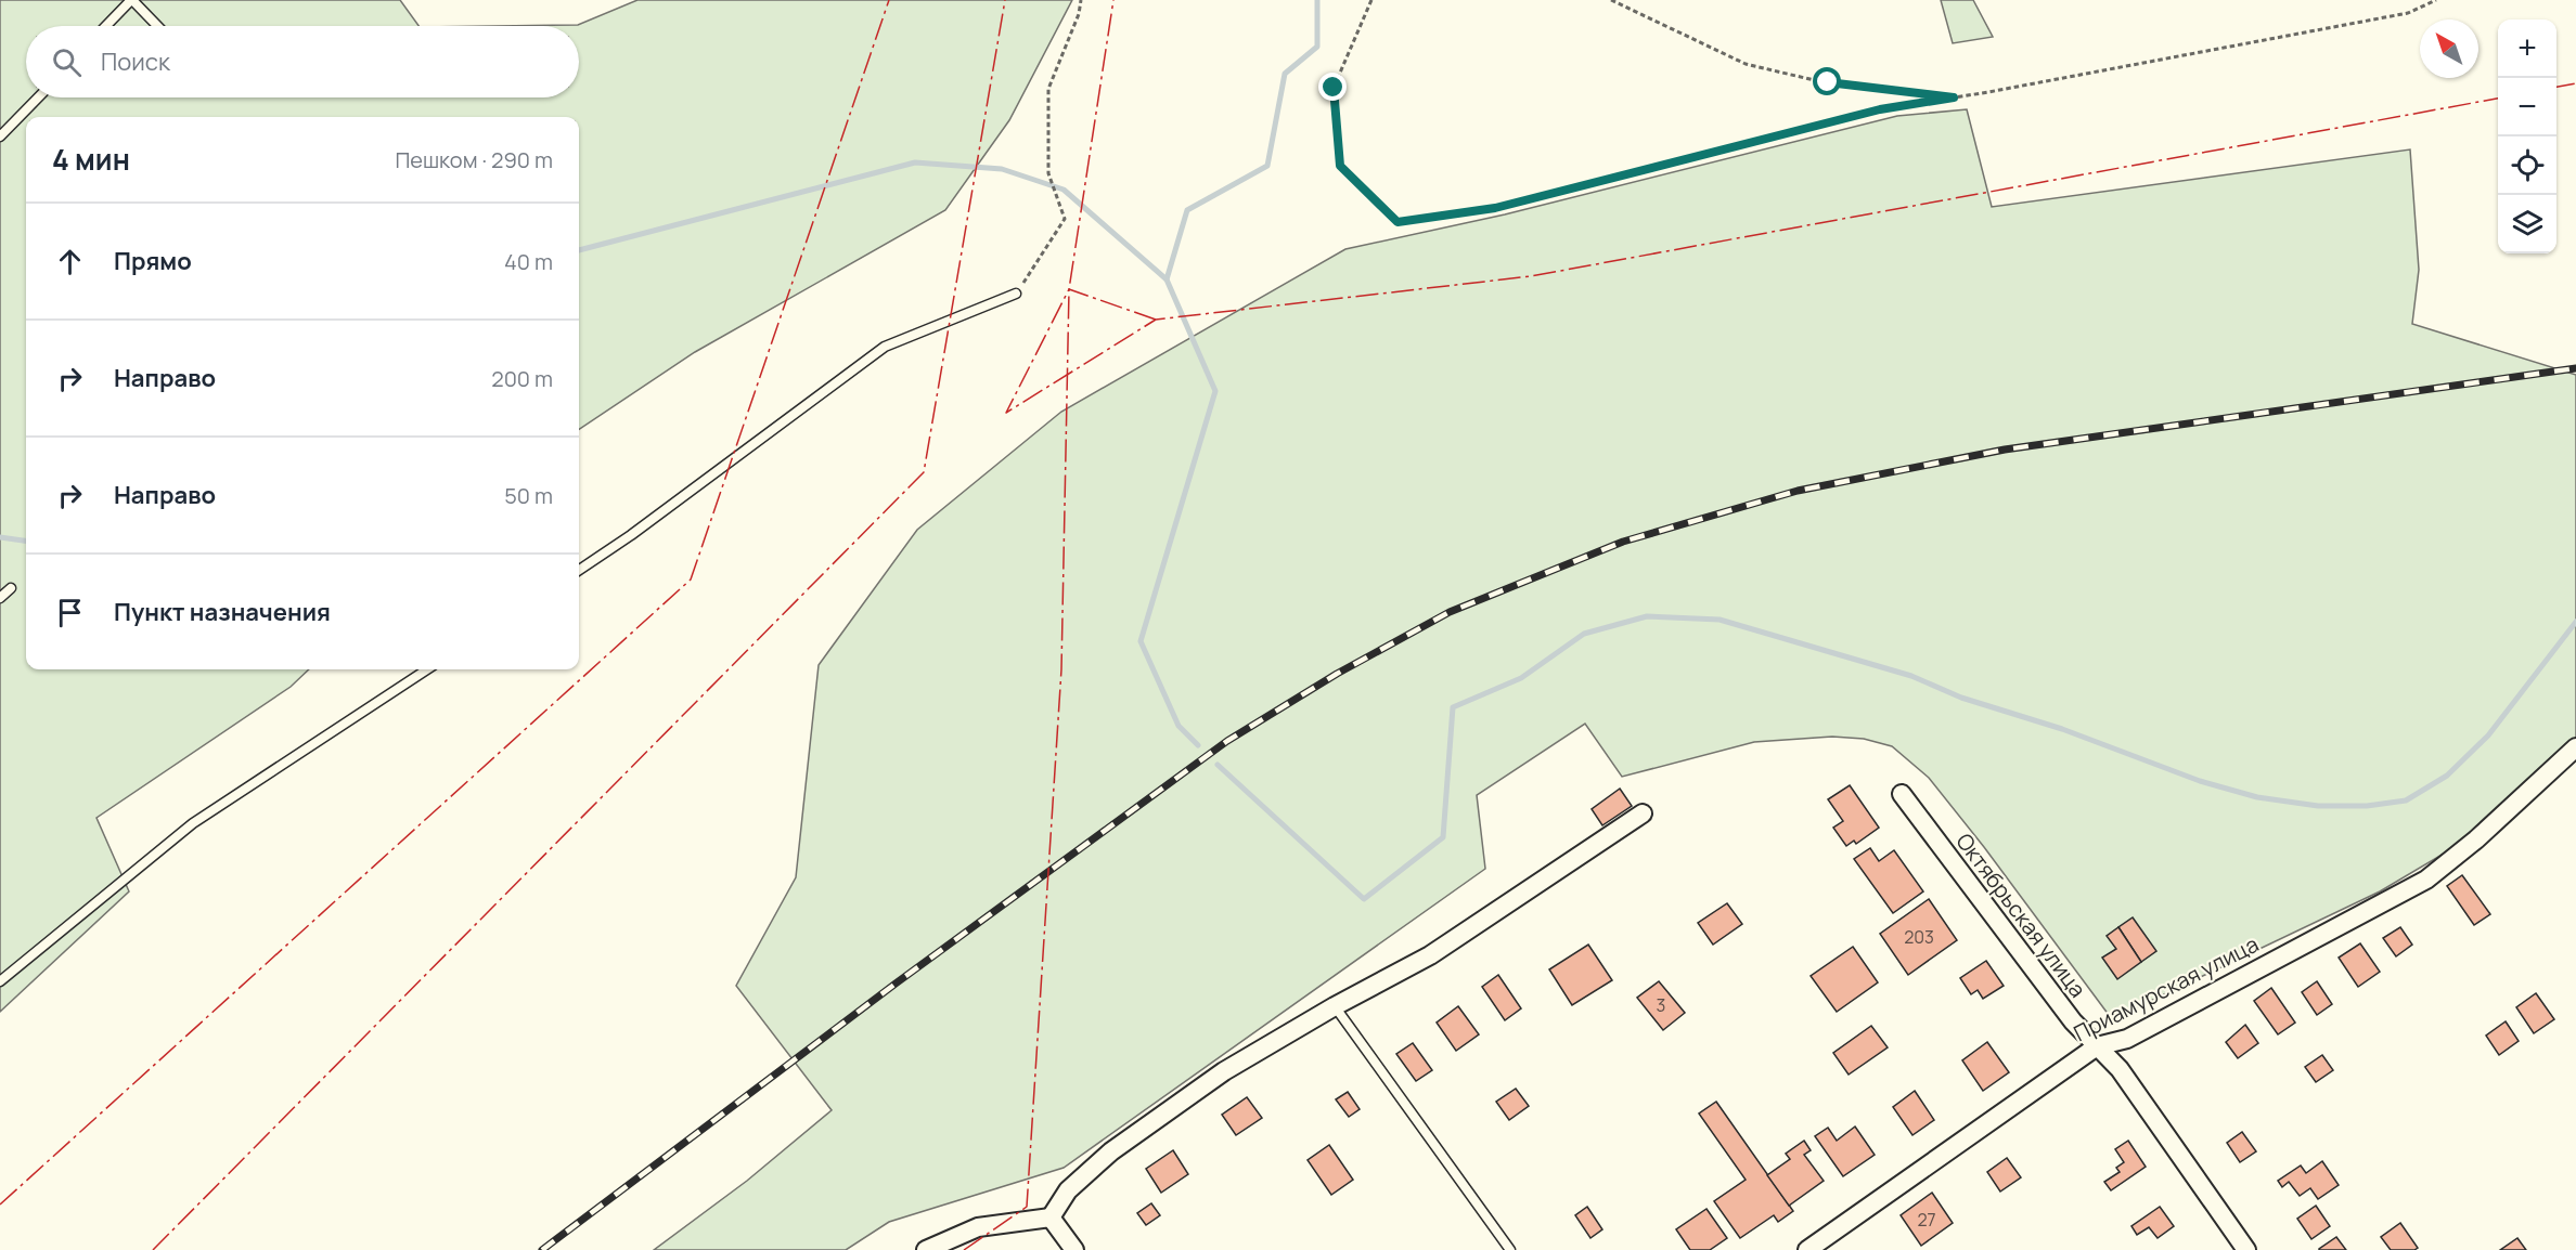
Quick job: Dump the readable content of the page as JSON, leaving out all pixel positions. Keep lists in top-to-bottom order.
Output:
{
  "streets": {
    "street": ["Октябрьская улица", "Приамурская улица"]
  },
  "crossings": [
    ["Октябрьская улица", "Приамурская улица"]
  ],
  "house_numbers": ["203", "3", "27"],
  "north": "top left",
  "page": {
    "map_buttons": ["+", "−"],
    "search": "Поиск",
    "heading": ["4 мин", "Пешком · 290 m"],
    "list": [
      ["Прямо", "40 m"],
      ["Направо", "200 m"],
      ["Направо", "50 m"],
      "Пункт назначения"
    ]
  }
}
